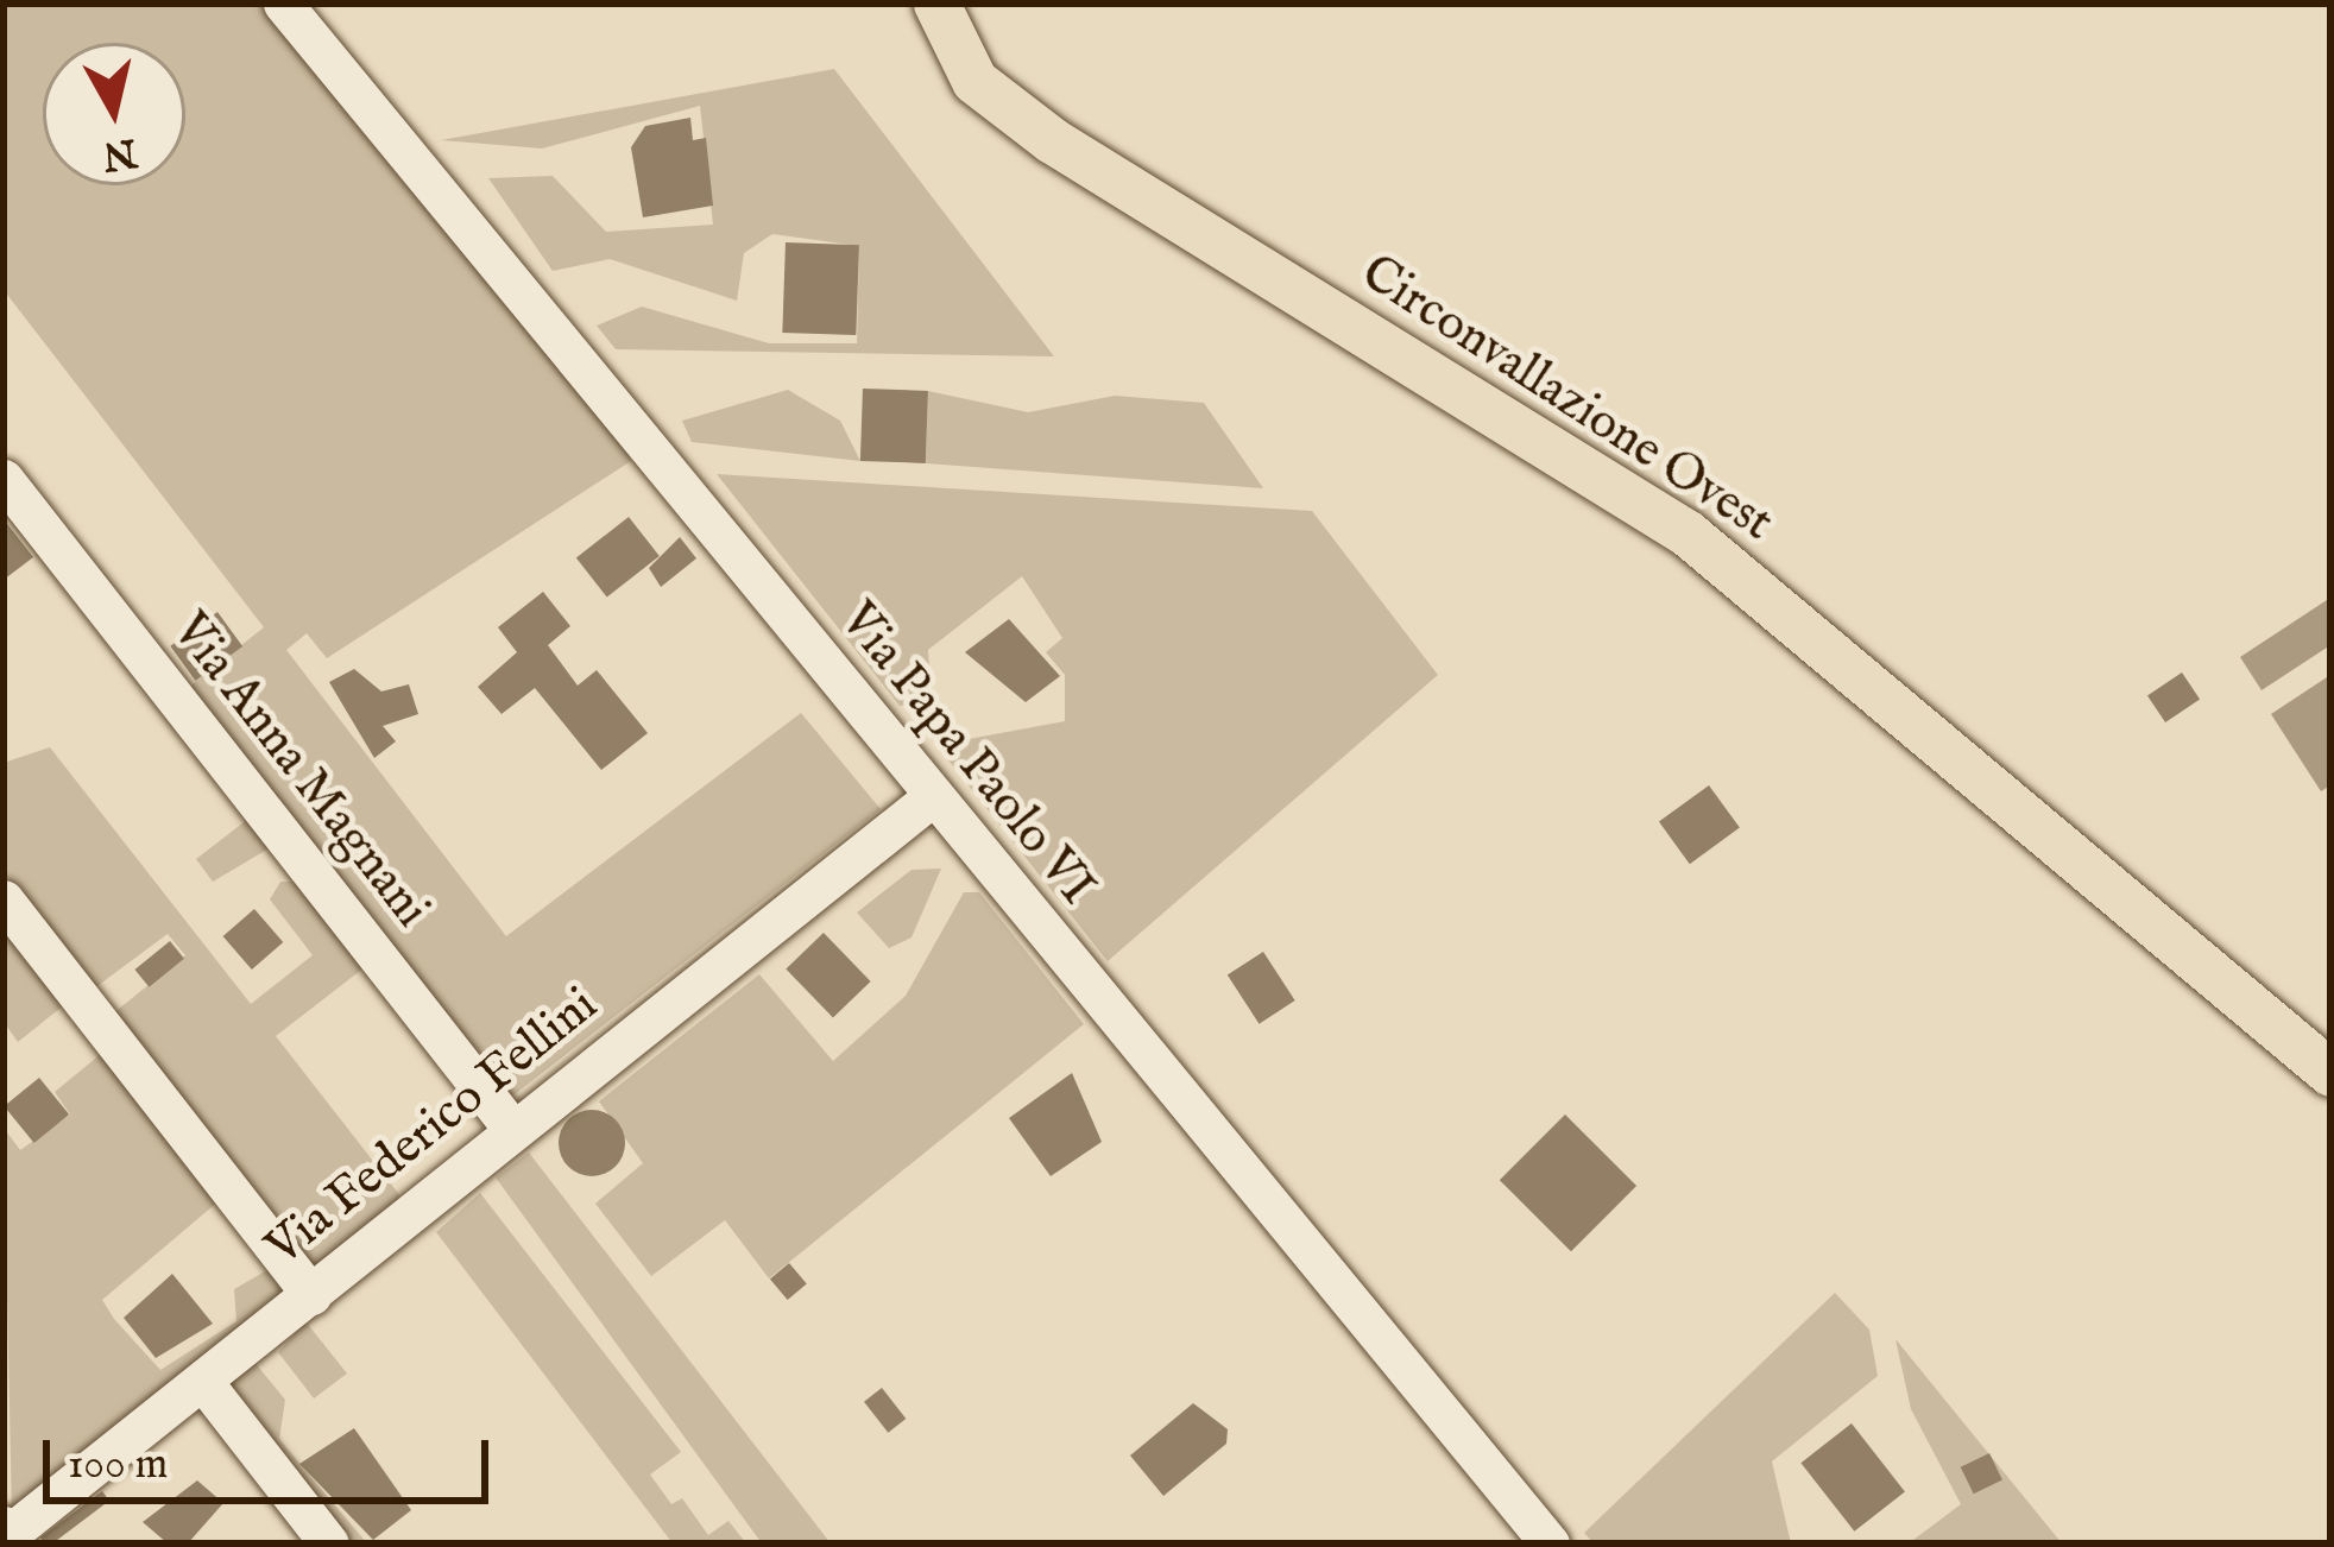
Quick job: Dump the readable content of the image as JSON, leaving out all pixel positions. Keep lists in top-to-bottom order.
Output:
{
  "streets": {
    "main road": ["Circonvallazione Ovest"],
    "street": ["Via Papa Paolo VI", "Via Anna Magnani", "Via Federico Fellini"]
  },
  "crossings": [
    ["Via Papa Paolo VI", "Via Federico Fellini"],
    ["Via Anna Magnani", "Via Federico Fellini"]
  ],
  "scale_bar": "100 m",
  "north": "bottom"
}
